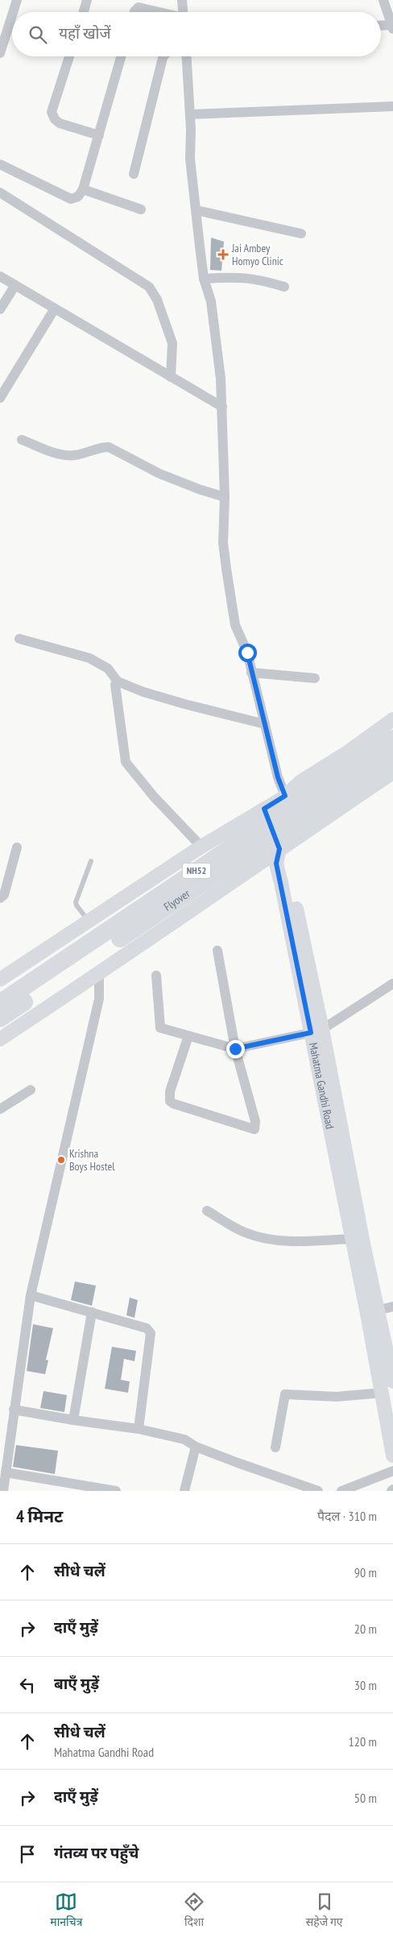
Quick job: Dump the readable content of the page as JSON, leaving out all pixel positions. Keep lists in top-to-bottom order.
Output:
{
  "streets": {
    "highway": ["NH52", "Flyover"],
    "main road": ["Mahatma Gandhi Road"]
  },
  "crossings": [
    ["NH52", "Mahatma Gandhi Road"]
  ],
  "places": {
    "health": ["Jai Ambey Homyo Clinic"],
    "other": ["Krishna Boys Hostel"]
  },
  "page": {
    "search": "यहाँ खोजें",
    "heading": ["4 मिनट", "पैदल · 310 m"],
    "list": [
      ["सीधे चलें", "90 m"],
      ["दाएँ मुड़ें", "20 m"],
      ["बाएँ मुड़ें", "30 m"],
      ["सीधे चलें", "Mahatma Gandhi Road", "120 m"],
      ["दाएँ मुड़ें", "50 m"],
      "गंतव्य पर पहुँचे"
    ],
    "nav": ["मानचित्र", "दिशा", "सहेजे गए"]
  }
}
